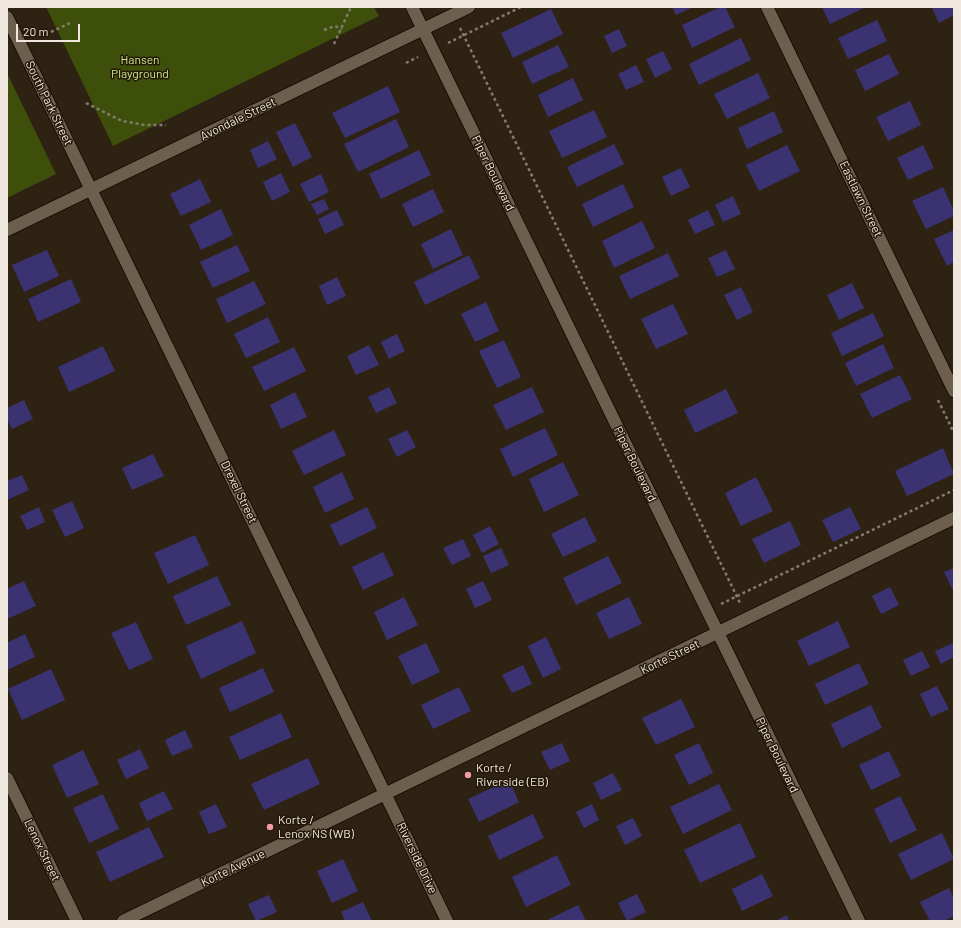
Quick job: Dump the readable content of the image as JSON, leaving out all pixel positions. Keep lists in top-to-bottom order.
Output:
{
  "streets": {
    "street": [
      "South Park Street",
      "Avondale Street",
      "Piper Boulevard",
      "Eastlawn Street",
      "Drexel Street",
      "Korte Street",
      "Lenox Street",
      "Riverside Drive",
      "Korte Avenue"
    ]
  },
  "crossings": [
    ["South Park Street", "Avondale Street"],
    ["South Park Street", "Drexel Street"],
    ["Avondale Street", "Piper Boulevard"],
    ["Avondale Street", "Drexel Street"],
    ["Piper Boulevard", "Korte Street"],
    ["Drexel Street", "Korte Street"],
    ["Drexel Street", "Riverside Drive"],
    ["Drexel Street", "Korte Avenue"],
    ["Korte Street", "Riverside Drive"],
    ["Korte Street", "Korte Avenue"],
    ["Riverside Drive", "Korte Avenue"]
  ],
  "parks": ["Hansen Playground"],
  "places": ["Korte / Riverside (EB)", "Korte / Lenox NS (WB)"],
  "scale_bar": "20 m"
}
